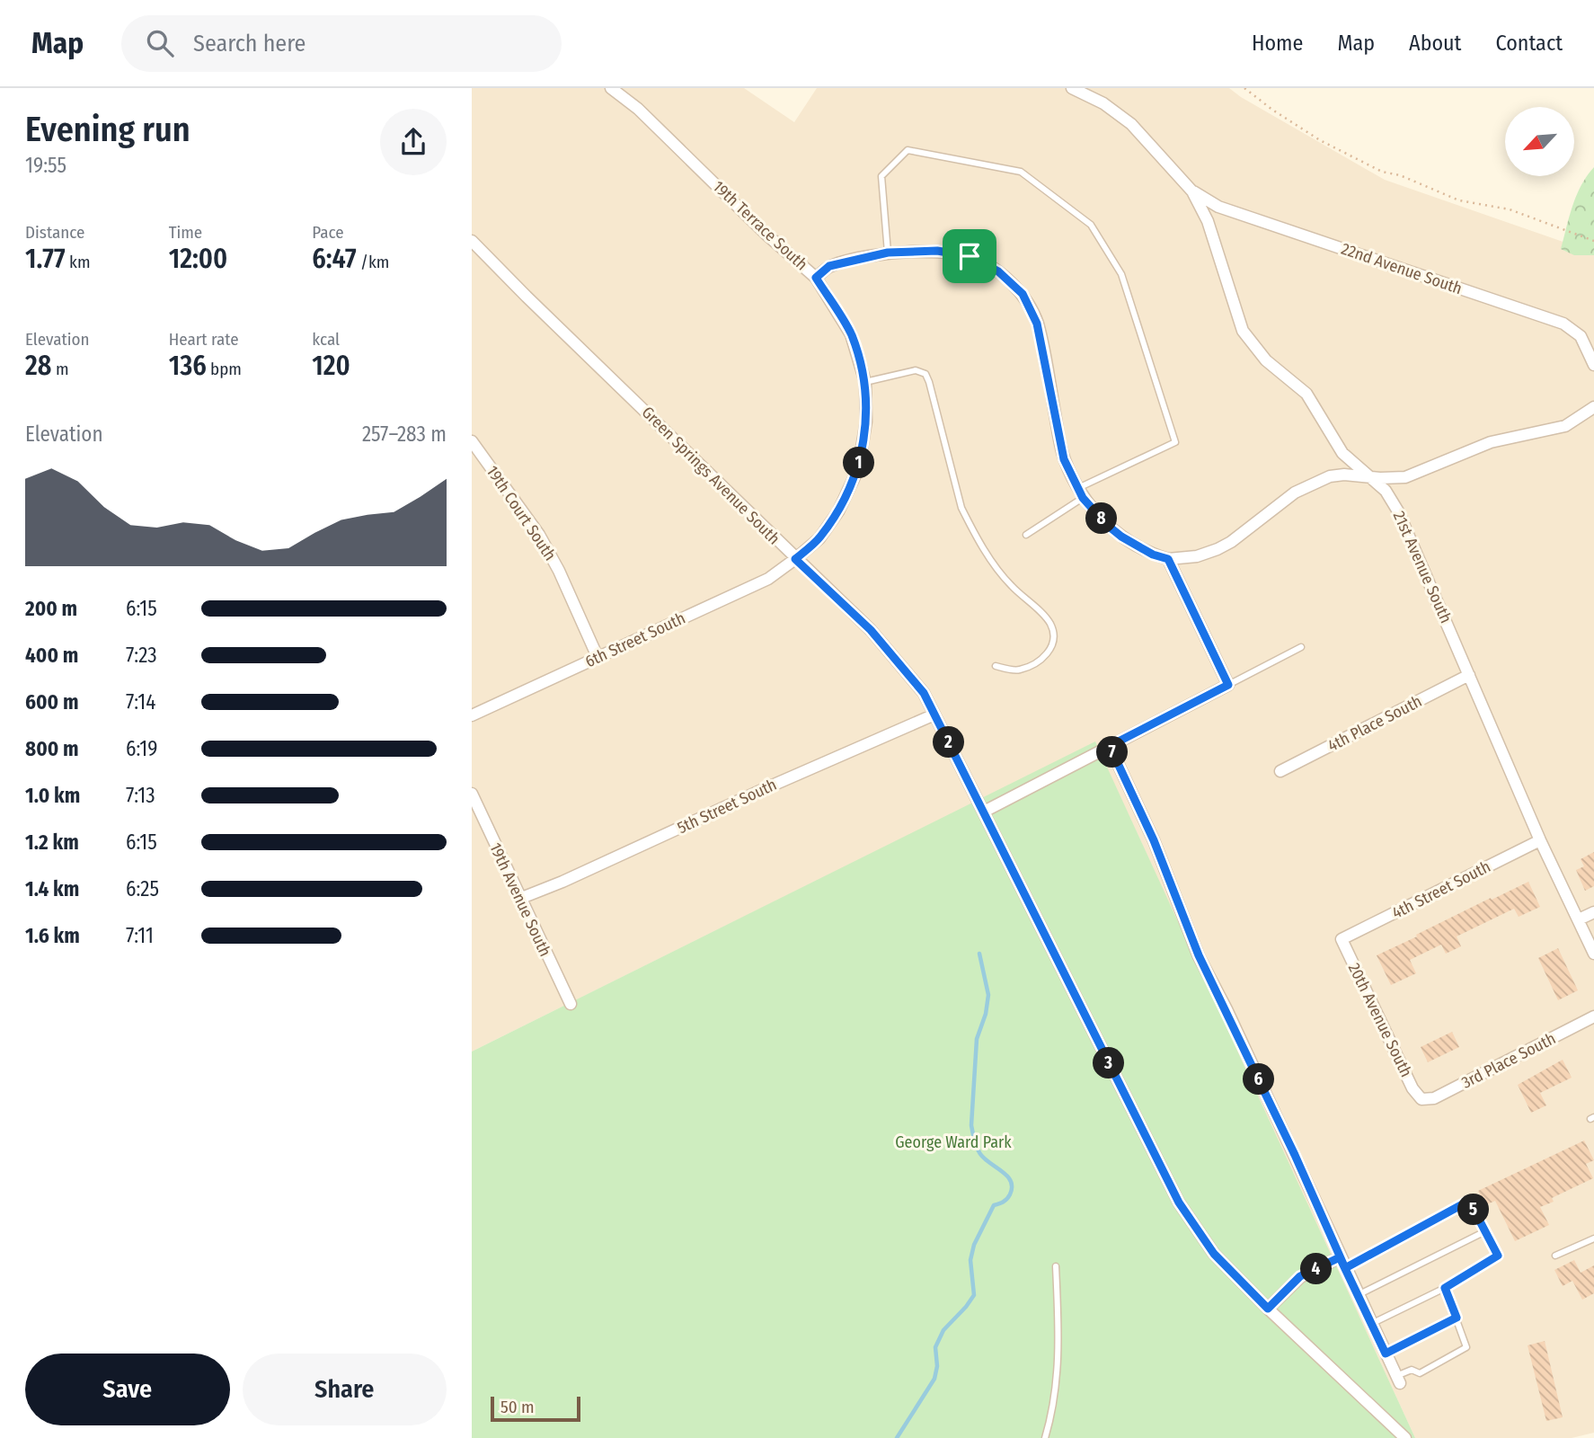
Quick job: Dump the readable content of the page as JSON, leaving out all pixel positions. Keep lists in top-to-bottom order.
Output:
{
  "streets": {
    "street": [
      "19th Terrace South",
      "22nd Avenue South",
      "Green Springs Avenue South",
      "19th Court South",
      "21st Avenue South",
      "6th Street South",
      "4th Place South",
      "5th Street South",
      "4th Street South",
      "19th Avenue South",
      "20th Avenue South",
      "3rd Place South"
    ]
  },
  "crossings": [
    ["19th Terrace South", "Green Springs Avenue South"],
    ["19th Terrace South", "6th Street South"],
    ["22nd Avenue South", "21st Avenue South"],
    ["Green Springs Avenue South", "6th Street South"],
    ["Green Springs Avenue South", "5th Street South"],
    ["19th Court South", "6th Street South"],
    ["21st Avenue South", "4th Place South"],
    ["21st Avenue South", "4th Street South"],
    ["5th Street South", "19th Avenue South"],
    ["4th Street South", "20th Avenue South"],
    ["20th Avenue South", "3rd Place South"]
  ],
  "parks": ["George Ward Park"],
  "scale_bar": "50 m",
  "north": "bottom left",
  "page": {
    "header": "Map",
    "search": "Search here",
    "nav": [
      "Home",
      "Map",
      "About",
      "Contact"
    ],
    "heading": ["Evening run", "19:55"],
    "stats": [
      ["Distance", "1.77 km"],
      ["Time", "12:00"],
      ["Pace", "6:47 /km"],
      ["Elevation", "28 m"],
      ["Heart rate", "136 bpm"],
      ["kcal", "120"]
    ],
    "chart": ["Elevation", "257–283 m"],
    "pins": [
      "1",
      "8",
      "2",
      "7",
      "3",
      "6",
      "5",
      "4"
    ],
    "list": [
      {
        "name": "200 m",
        "note": "6:15"
      },
      {
        "name": "400 m",
        "note": "7:23"
      },
      {
        "name": "600 m",
        "note": "7:14"
      },
      {
        "name": "800 m",
        "note": "6:19"
      },
      {
        "name": "1.0 km",
        "note": "7:13"
      },
      {
        "name": "1.2 km",
        "note": "6:15"
      },
      {
        "name": "1.4 km",
        "note": "6:25"
      },
      {
        "name": "1.6 km",
        "note": "7:11"
      }
    ],
    "buttons": ["Save", "Share"],
    "scale": "50 m"
  }
}
